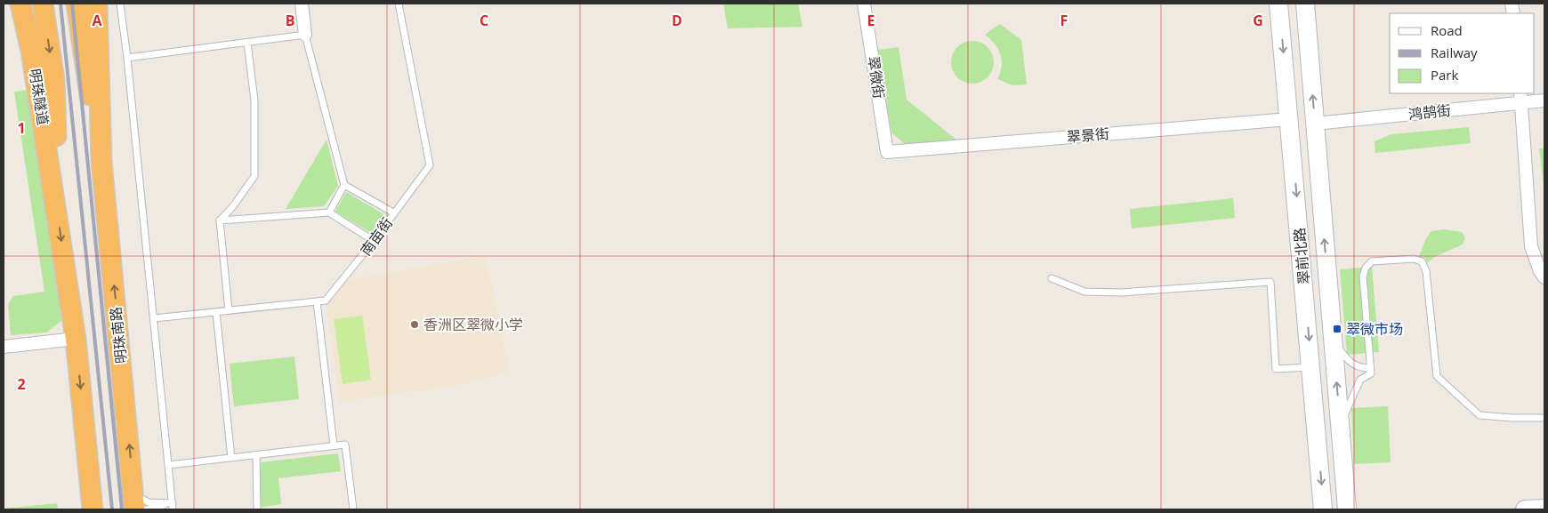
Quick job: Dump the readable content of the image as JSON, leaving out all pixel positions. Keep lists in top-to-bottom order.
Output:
{
  "streets": {
    "highway": ["明珠隧道", "明珠南路"],
    "main road": ["翠前北路"],
    "street": ["翠微街", "鸿鹄街", "翠景街"],
    "lane": ["南亩街"]
  },
  "crossings": [
    ["翠微街", "翠景街"],
    ["鸿鹄街", "翠前北路"],
    ["翠景街", "翠前北路"]
  ],
  "places": {
    "other": ["香洲区翠微小学"],
    "transit": ["翠微市场"]
  },
  "legend": ["Road", "Railway", "Park"],
  "grid": {
    "columns": [
      "A",
      "B",
      "C",
      "D",
      "E",
      "F",
      "G"
    ],
    "rows": ["1", "2"]
  }
}
